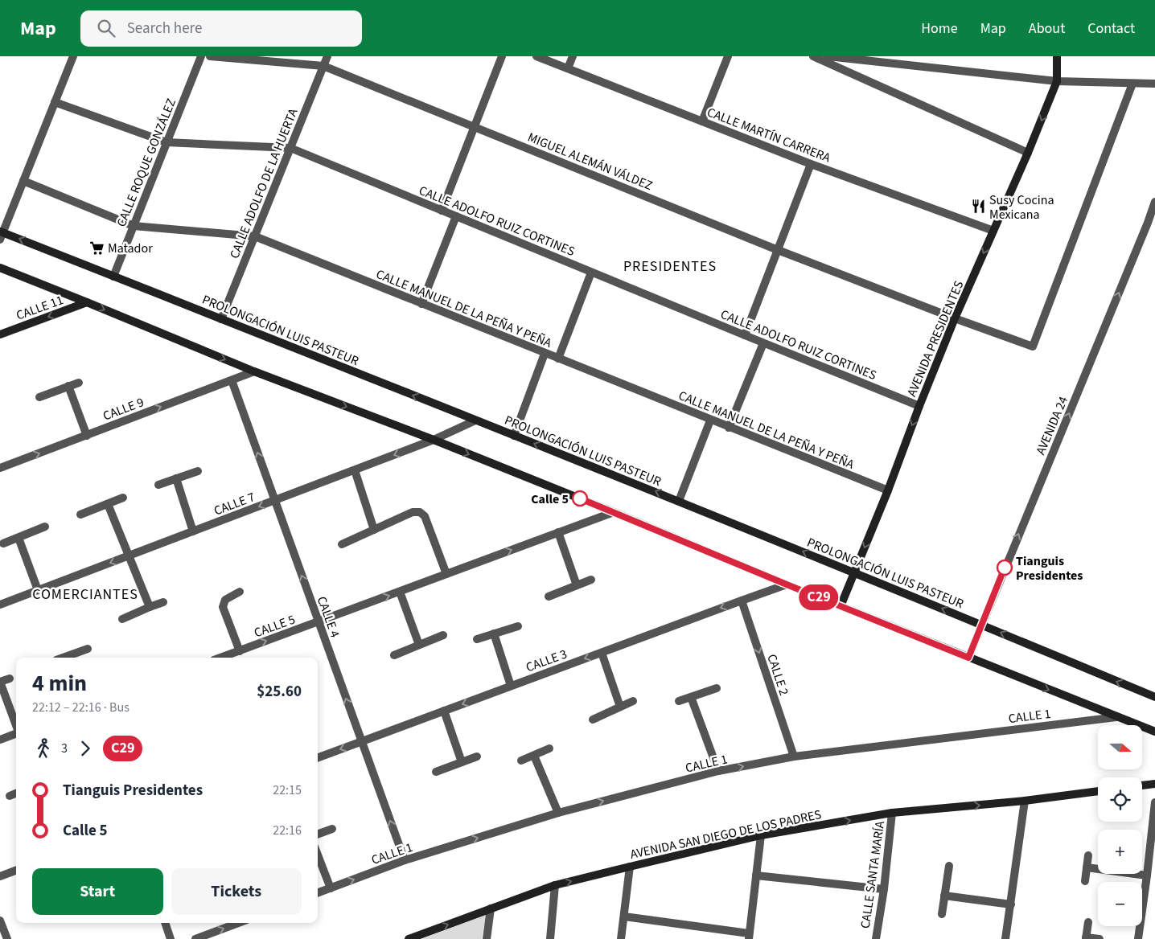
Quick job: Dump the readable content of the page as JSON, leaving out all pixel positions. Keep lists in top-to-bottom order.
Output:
{
  "streets": {
    "main road": [
      "CALLE 11",
      "PROLONGACIÓN LUIS PASTEUR",
      "AVENIDA PRESIDENTES",
      "AVENIDA SAN DIEGO DE LOS PADRES"
    ],
    "street": [
      "CALLE MARTÍN CARRERA",
      "MIGUEL ALEMÁN VÁLDEZ",
      "CALLE ROQUE GONZÁLEZ",
      "CALLE ADOLFO DE LA HUERTA",
      "CALLE ADOLFO RUIZ CORTINES",
      "CALLE MANUEL DE LA PEÑA Y PEÑA",
      "CALLE 9",
      "AVENIDA 24",
      "CALLE 7",
      "CALLE 4",
      "CALLE 5",
      "CALLE 3",
      "CALLE 2",
      "CALLE 1",
      "CALLE SANTA MARÍA"
    ]
  },
  "crossings": [
    ["CALLE MARTÍN CARRERA", "AVENIDA PRESIDENTES"],
    ["MIGUEL ALEMÁN VÁLDEZ", "CALLE ADOLFO DE LA HUERTA"],
    ["MIGUEL ALEMÁN VÁLDEZ", "AVENIDA PRESIDENTES"],
    ["CALLE ROQUE GONZÁLEZ", "CALLE ADOLFO RUIZ CORTINES"],
    ["CALLE ROQUE GONZÁLEZ", "CALLE MANUEL DE LA PEÑA Y PEÑA"],
    ["CALLE ROQUE GONZÁLEZ", "PROLONGACIÓN LUIS PASTEUR"],
    ["CALLE ADOLFO DE LA HUERTA", "CALLE ADOLFO RUIZ CORTINES"],
    ["CALLE ADOLFO DE LA HUERTA", "CALLE MANUEL DE LA PEÑA Y PEÑA"],
    ["CALLE ADOLFO DE LA HUERTA", "PROLONGACIÓN LUIS PASTEUR"],
    ["CALLE ADOLFO RUIZ CORTINES", "AVENIDA PRESIDENTES"],
    ["CALLE MANUEL DE LA PEÑA Y PEÑA", "AVENIDA PRESIDENTES"],
    ["PROLONGACIÓN LUIS PASTEUR", "AVENIDA PRESIDENTES"],
    ["PROLONGACIÓN LUIS PASTEUR", "AVENIDA 24"],
    ["PROLONGACIÓN LUIS PASTEUR", "CALLE 7"],
    ["CALLE 9", "CALLE 4"],
    ["CALLE 7", "CALLE 4"],
    ["CALLE 4", "CALLE 5"],
    ["CALLE 4", "CALLE 3"],
    ["CALLE 4", "CALLE 1"],
    ["CALLE 3", "CALLE 2"],
    ["CALLE 2", "CALLE 1"],
    ["AVENIDA SAN DIEGO DE LOS PADRES", "CALLE SANTA MARÍA"]
  ],
  "one_way": [
    "CALLE 11",
    "AVENIDA PRESIDENTES",
    "AVENIDA 24",
    "CALLE 4",
    "CALLE 2",
    "CALLE 1",
    "AVENIDA SAN DIEGO DE LOS PADRES"
  ],
  "districts": ["PRESIDENTES", "COMERCIANTES"],
  "places": {
    "restaurant": ["Susy Cocina Mexicana"],
    "supermarket": ["Matador"],
    "other": ["Calle 5", "Tianguis Presidentes"]
  },
  "lines": ["bus line C29"],
  "north": "right",
  "page": {
    "header": "Map",
    "search": "Search here",
    "nav": [
      "Home",
      "Map",
      "About",
      "Contact"
    ],
    "on_map": "C29",
    "heading": ["4 min", "22:12 – 22:16 · Bus", "$25.60"],
    "map_buttons": ["+", "−"],
    "legs": ["3", "C29"],
    "list": [
      {
        "name": "Tianguis Presidentes",
        "value": "22:15"
      },
      {
        "name": "Calle 5",
        "value": "22:16"
      }
    ],
    "buttons": ["Start", "Tickets"]
  }
}
